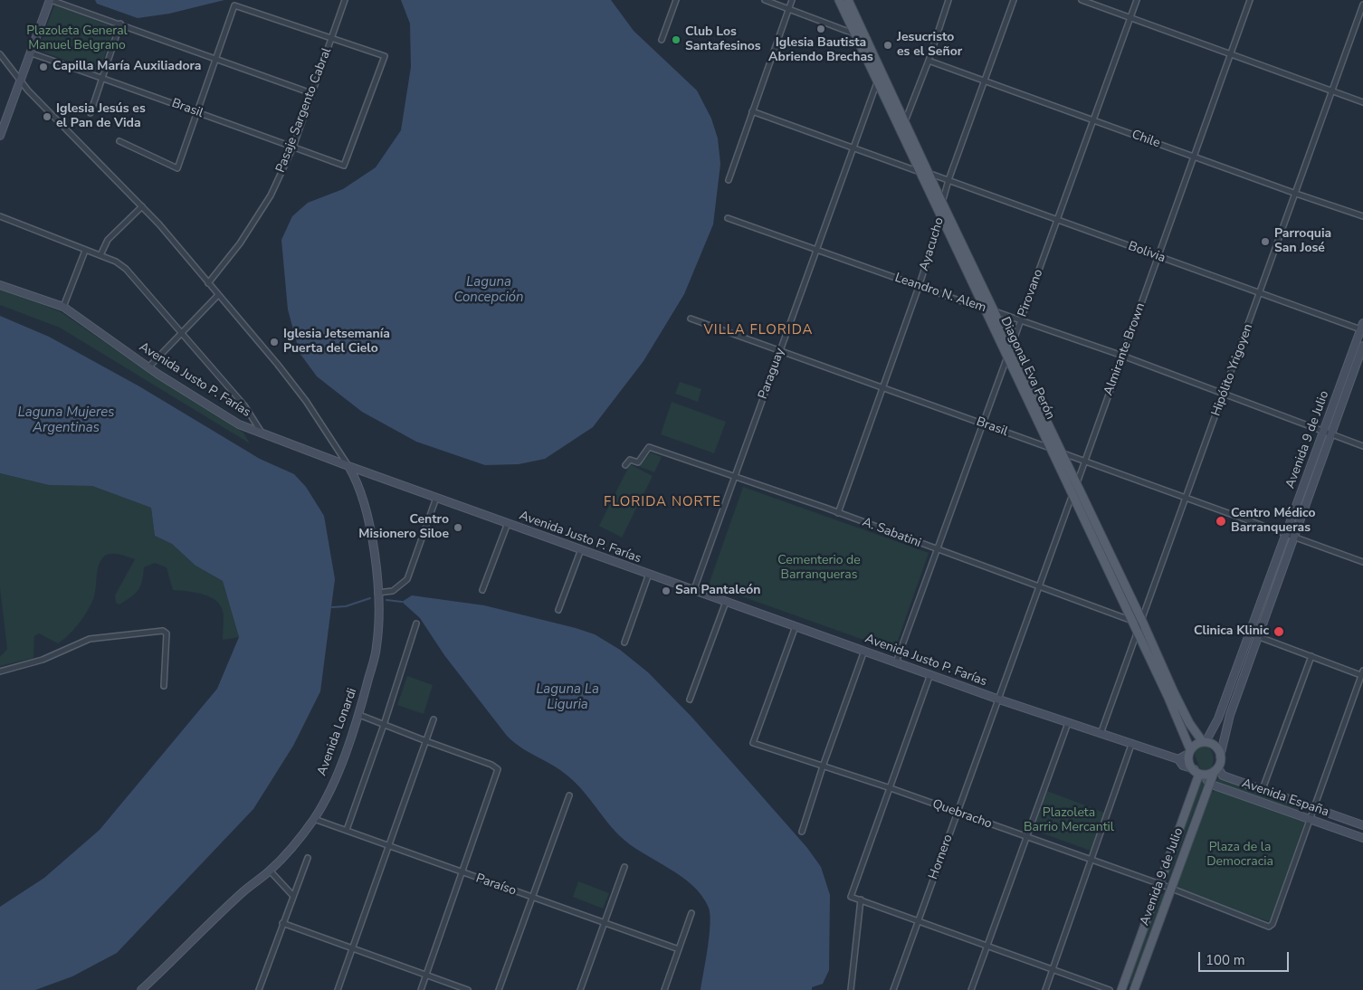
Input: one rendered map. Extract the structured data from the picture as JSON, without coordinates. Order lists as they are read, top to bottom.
{
  "streets": {
    "main road": ["Diagonal Eva Perón", "Avenida 9 de Julio"],
    "street": [
      "Brasil",
      "Pasaje Sargento Cabral",
      "Chile",
      "Ayacucho",
      "Bolivia",
      "Leandro N. Alem",
      "Pirovano",
      "Almirante Brown",
      "Hipólito Yrigoyen",
      "Paraguay",
      "Avenida Justo P. Farías",
      "A. Sabatini",
      "Avenida Lonardi",
      "Avenida España",
      "Quebracho",
      "Hornero",
      "Paraíso"
    ]
  },
  "crossings": [
    ["Brasil", "Pasaje Sargento Cabral"],
    ["Brasil", "Ayacucho"],
    ["Brasil", "Pirovano"],
    ["Brasil", "Almirante Brown"],
    ["Brasil", "Diagonal Eva Perón"],
    ["Brasil", "Hipólito Yrigoyen"],
    ["Brasil", "Paraguay"],
    ["Brasil", "Avenida 9 de Julio"],
    ["Chile", "Ayacucho"],
    ["Chile", "Pirovano"],
    ["Chile", "Almirante Brown"],
    ["Chile", "Hipólito Yrigoyen"],
    ["Ayacucho", "Bolivia"],
    ["Ayacucho", "Leandro N. Alem"],
    ["Ayacucho", "Diagonal Eva Perón"],
    ["Ayacucho", "A. Sabatini"],
    ["Bolivia", "Pirovano"],
    ["Bolivia", "Almirante Brown"],
    ["Bolivia", "Diagonal Eva Perón"],
    ["Bolivia", "Hipólito Yrigoyen"],
    ["Bolivia", "Avenida 9 de Julio"],
    ["Leandro N. Alem", "Pirovano"],
    ["Leandro N. Alem", "Almirante Brown"],
    ["Leandro N. Alem", "Diagonal Eva Perón"],
    ["Leandro N. Alem", "Hipólito Yrigoyen"],
    ["Leandro N. Alem", "Paraguay"],
    ["Leandro N. Alem", "Avenida 9 de Julio"],
    ["Pirovano", "Diagonal Eva Perón"],
    ["Pirovano", "Avenida Justo P. Farías"],
    ["Pirovano", "A. Sabatini"],
    ["Almirante Brown", "Diagonal Eva Perón"],
    ["Almirante Brown", "Avenida Justo P. Farías"],
    ["Almirante Brown", "A. Sabatini"],
    ["Almirante Brown", "Hornero"],
    ["Diagonal Eva Perón", "Hipólito Yrigoyen"],
    ["Diagonal Eva Perón", "Paraguay"],
    ["Diagonal Eva Perón", "Avenida Justo P. Farías"],
    ["Diagonal Eva Perón", "Avenida 9 de Julio"],
    ["Diagonal Eva Perón", "A. Sabatini"],
    ["Diagonal Eva Perón", "Avenida España"],
    ["Hipólito Yrigoyen", "A. Sabatini"],
    ["Paraguay", "Avenida Justo P. Farías"],
    ["Paraguay", "A. Sabatini"],
    ["Avenida Justo P. Farías", "Avenida 9 de Julio"],
    ["Avenida Justo P. Farías", "Avenida Lonardi"],
    ["Avenida Justo P. Farías", "Avenida España"],
    ["Avenida Justo P. Farías", "Quebracho"],
    ["Avenida Justo P. Farías", "Hornero"],
    ["Avenida 9 de Julio", "Avenida España"],
    ["Avenida 9 de Julio", "Quebracho"],
    ["Avenida Lonardi", "Paraíso"],
    ["Avenida España", "Quebracho"],
    ["Quebracho", "Hornero"]
  ],
  "districts": ["VILLA FLORIDA", "FLORIDA NORTE"],
  "water": ["Laguna Concepción", "Laguna Mujeres Argentinas", "Laguna La Liguria"],
  "parks": [
    "Plazoleta General Manuel Belgrano",
    "Cementerio de Barranqueras",
    "Plazoleta Barrio Mercantil",
    "Plaza de la Democracia"
  ],
  "places": [
    "Iglesia Bautista Abriendo Brechas",
    "Club Los Santafesinos",
    "Jesucristo es el Señor",
    "Capilla María Auxiliadora",
    "Iglesia Jesús es el Pan de Vida",
    "Parroquia San José",
    "Iglesia Jetsemanía Puerta del Cielo",
    "Centro Médico Barranqueras",
    "Centro Misionero Siloe",
    "San Pantaleón",
    "Clinica Klinic"
  ],
  "scale_bar": "100 m"
}
